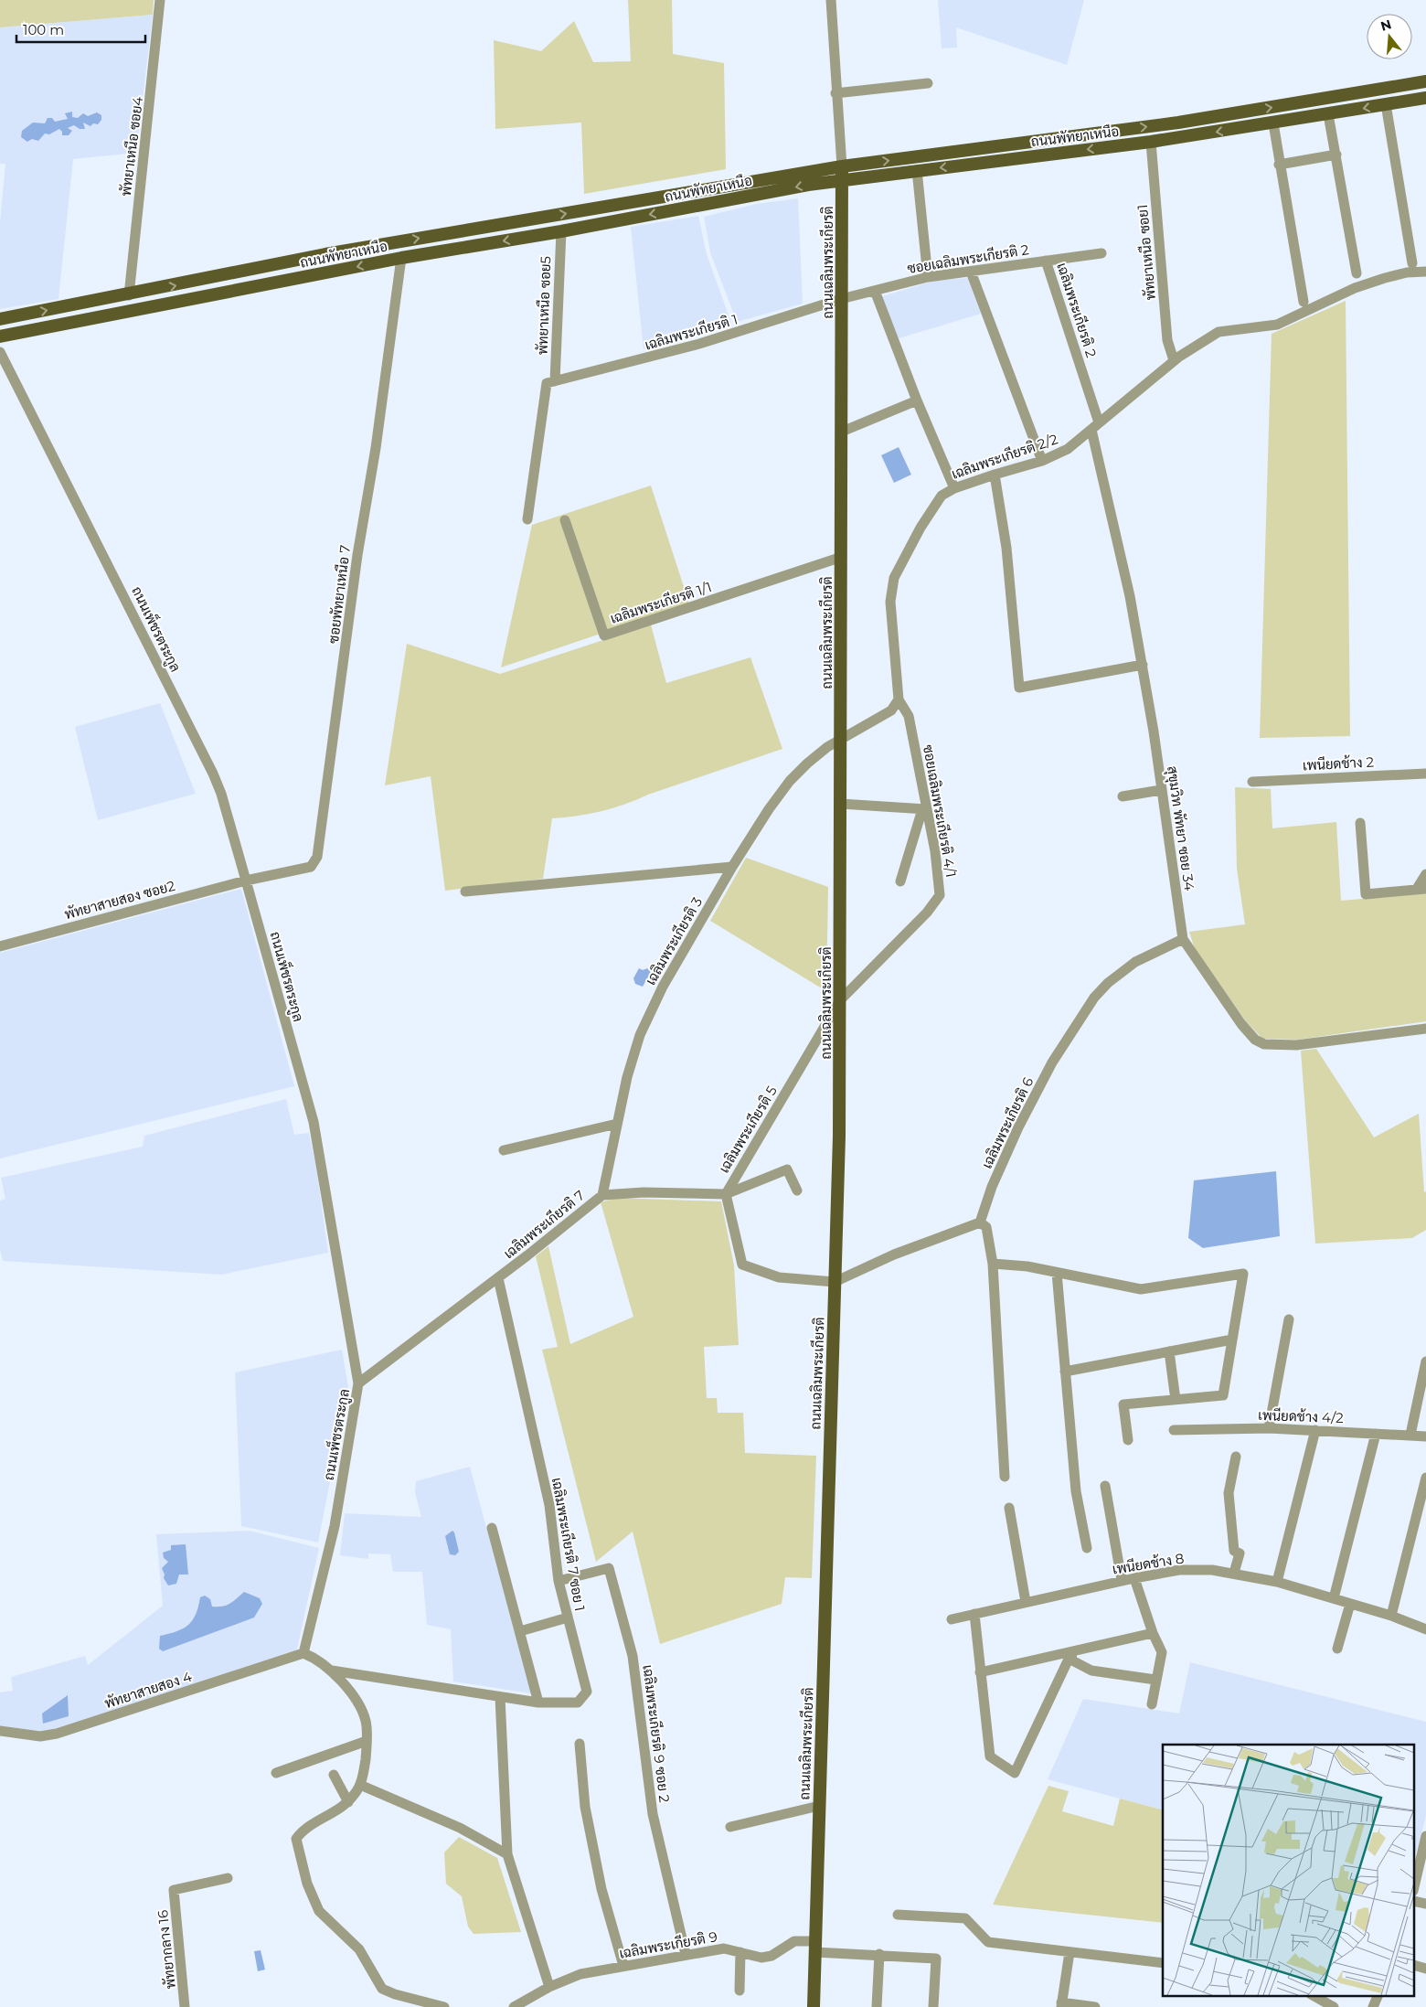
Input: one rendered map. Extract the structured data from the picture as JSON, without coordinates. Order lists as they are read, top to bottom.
{
  "streets": {
    "main road": ["ถนนพัทยาเหนือ", "ถนนเฉลิมพระเกียรติ"],
    "street": [
      "พัทยาเหนือ ซอย4",
      "พัทยาเหนือ ซอย1",
      "ซอยเฉลิมพระเกียรติ 2",
      "พัทยาเหนือ ซอย5",
      "เฉลิมพระเกียรติ 2",
      "เฉลิมพระเกียรติ 1",
      "เฉลิมพระเกียรติ 2/2",
      "ซอยพัทยาเหนือ 7",
      "เฉลิมพระเกียรติ 1/1",
      "ถนนเพ็ชรตระกูล",
      "เพนียดช้าง 2",
      "ซอยเฉลิมพระเกียรติ 4/1",
      "สุขุมวิท พัทยา ซอย 34",
      "พัทยาสายสอง ซอย2",
      "เฉลิมพระเกียรติ 3",
      "เฉลิมพระเกียรติ 6",
      "เฉลิมพระเกียรติ 5",
      "เฉลิมพระเกียรติ 7",
      "เพนียดช้าง 4/2",
      "เฉลิมพระเกียรติ 7 ซอย 1",
      "เพนียดช้าง 8",
      "พัทยาสายสอง 4",
      "เฉลิมพระเกียรติ 9 ซอย 2",
      "เฉลิมพระเกียรติ 9",
      "พัทยากลาง 16"
    ]
  },
  "crossings": [
    ["ถนนพัทยาเหนือ", "พัทยาเหนือ ซอย4"],
    ["ถนนพัทยาเหนือ", "พัทยาเหนือ ซอย1"],
    ["ถนนพัทยาเหนือ", "ถนนเฉลิมพระเกียรติ"],
    ["ถนนพัทยาเหนือ", "พัทยาเหนือ ซอย5"],
    ["ถนนพัทยาเหนือ", "ซอยพัทยาเหนือ 7"],
    ["พัทยาเหนือ ซอย1", "เฉลิมพระเกียรติ 2/2"],
    ["ซอยเฉลิมพระเกียรติ 2", "ถนนเฉลิมพระเกียรติ"],
    ["ซอยเฉลิมพระเกียรติ 2", "เฉลิมพระเกียรติ 2"],
    ["ซอยเฉลิมพระเกียรติ 2", "เฉลิมพระเกียรติ 1"],
    ["ถนนเฉลิมพระเกียรติ", "เฉลิมพระเกียรติ 1"],
    ["ถนนเฉลิมพระเกียรติ", "เฉลิมพระเกียรติ 1/1"],
    ["ถนนเฉลิมพระเกียรติ", "ซอยเฉลิมพระเกียรติ 4/1"],
    ["ถนนเฉลิมพระเกียรติ", "เฉลิมพระเกียรติ 3"],
    ["ถนนเฉลิมพระเกียรติ", "เฉลิมพระเกียรติ 5"],
    ["ถนนเฉลิมพระเกียรติ", "เฉลิมพระเกียรติ 9"],
    ["พัทยาเหนือ ซอย5", "เฉลิมพระเกียรติ 1"],
    ["เฉลิมพระเกียรติ 2", "เฉลิมพระเกียรติ 2/2"],
    ["เฉลิมพระเกียรติ 2", "สุขุมวิท พัทยา ซอย 34"],
    ["เฉลิมพระเกียรติ 2/2", "ซอยเฉลิมพระเกียรติ 4/1"],
    ["เฉลิมพระเกียรติ 2/2", "สุขุมวิท พัทยา ซอย 34"],
    ["ซอยพัทยาเหนือ 7", "ถนนเพ็ชรตระกูล"],
    ["ซอยพัทยาเหนือ 7", "พัทยาสายสอง ซอย2"],
    ["ถนนเพ็ชรตระกูล", "พัทยาสายสอง ซอย2"],
    ["ถนนเพ็ชรตระกูล", "เฉลิมพระเกียรติ 7"],
    ["ถนนเพ็ชรตระกูล", "พัทยาสายสอง 4"],
    ["ซอยเฉลิมพระเกียรติ 4/1", "เฉลิมพระเกียรติ 5"],
    ["สุขุมวิท พัทยา ซอย 34", "เฉลิมพระเกียรติ 6"],
    ["เฉลิมพระเกียรติ 3", "เฉลิมพระเกียรติ 7"],
    ["เฉลิมพระเกียรติ 5", "เฉลิมพระเกียรติ 7"],
    ["เฉลิมพระเกียรติ 7", "เฉลิมพระเกียรติ 7 ซอย 1"],
    ["เฉลิมพระเกียรติ 7 ซอย 1", "เฉลิมพระเกียรติ 9 ซอย 2"],
    ["เฉลิมพระเกียรติ 9 ซอย 2", "เฉลิมพระเกียรติ 9"]
  ],
  "scale_bar": "100 m",
  "north": "top"
}
